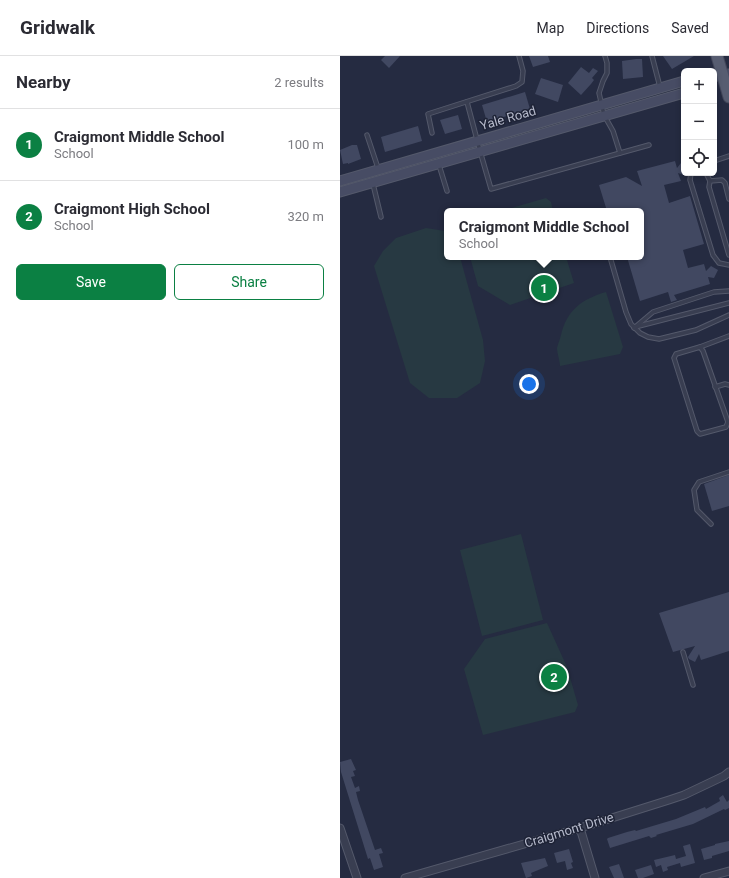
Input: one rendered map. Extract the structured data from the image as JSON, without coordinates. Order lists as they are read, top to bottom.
{
  "streets": {
    "main road": ["Yale Road"],
    "street": ["Craigmont Drive"]
  },
  "page": {
    "header": "Gridwalk",
    "nav": ["Map", "Directions", "Saved"],
    "heading": ["Nearby", "2 results"],
    "map_buttons": ["+", "−"],
    "list": [
      {
        "mark": "1",
        "name": "Craigmont Middle School",
        "note": "School",
        "value": "100 m"
      },
      {
        "mark": "2",
        "name": "Craigmont High School",
        "note": "School",
        "value": "320 m"
      }
    ],
    "popup": ["Craigmont Middle School", "School"],
    "buttons": ["Save", "Share"],
    "pins": ["1", "2"]
  }
}
